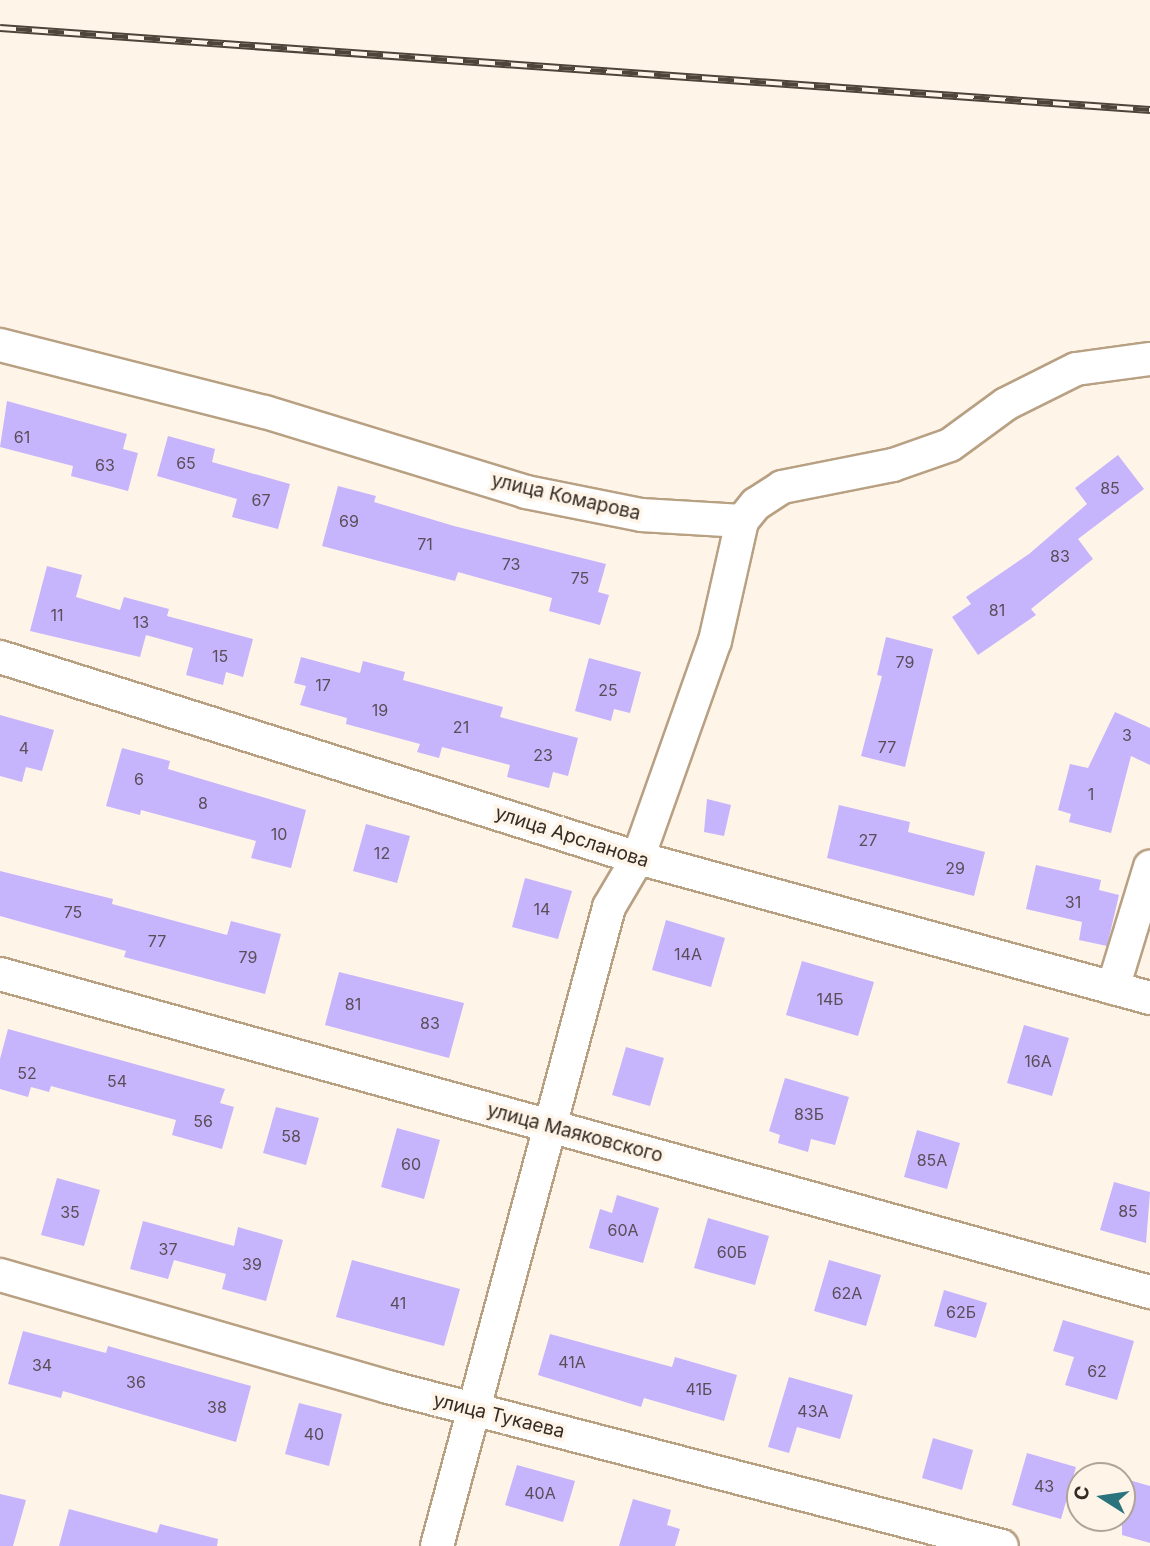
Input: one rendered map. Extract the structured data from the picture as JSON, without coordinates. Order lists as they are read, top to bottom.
{
  "streets": {
    "street": [
      "улица Комарова",
      "улица Арсланова",
      "улица Маяковского",
      "улица Тукаева"
    ]
  },
  "house_numbers": [
    "61",
    "65",
    "63",
    "85",
    "67",
    "69",
    "71",
    "83",
    "73",
    "75",
    "81",
    "11",
    "13",
    "15",
    "79",
    "17",
    "25",
    "19",
    "21",
    "3",
    "77",
    "4",
    "23",
    "6",
    "1",
    "8",
    "10",
    "27",
    "12",
    "29",
    "31",
    "14",
    "75",
    "77",
    "14А",
    "79",
    "14Б",
    "81",
    "83",
    "16А",
    "52",
    "54",
    "83Б",
    "56",
    "58",
    "85А",
    "60",
    "85",
    "35",
    "60А",
    "37",
    "60Б",
    "39",
    "62А",
    "41",
    "62Б",
    "41А",
    "34",
    "62",
    "36",
    "41Б",
    "38",
    "43А",
    "40",
    "43",
    "40А"
  ],
  "north": "left"
}
